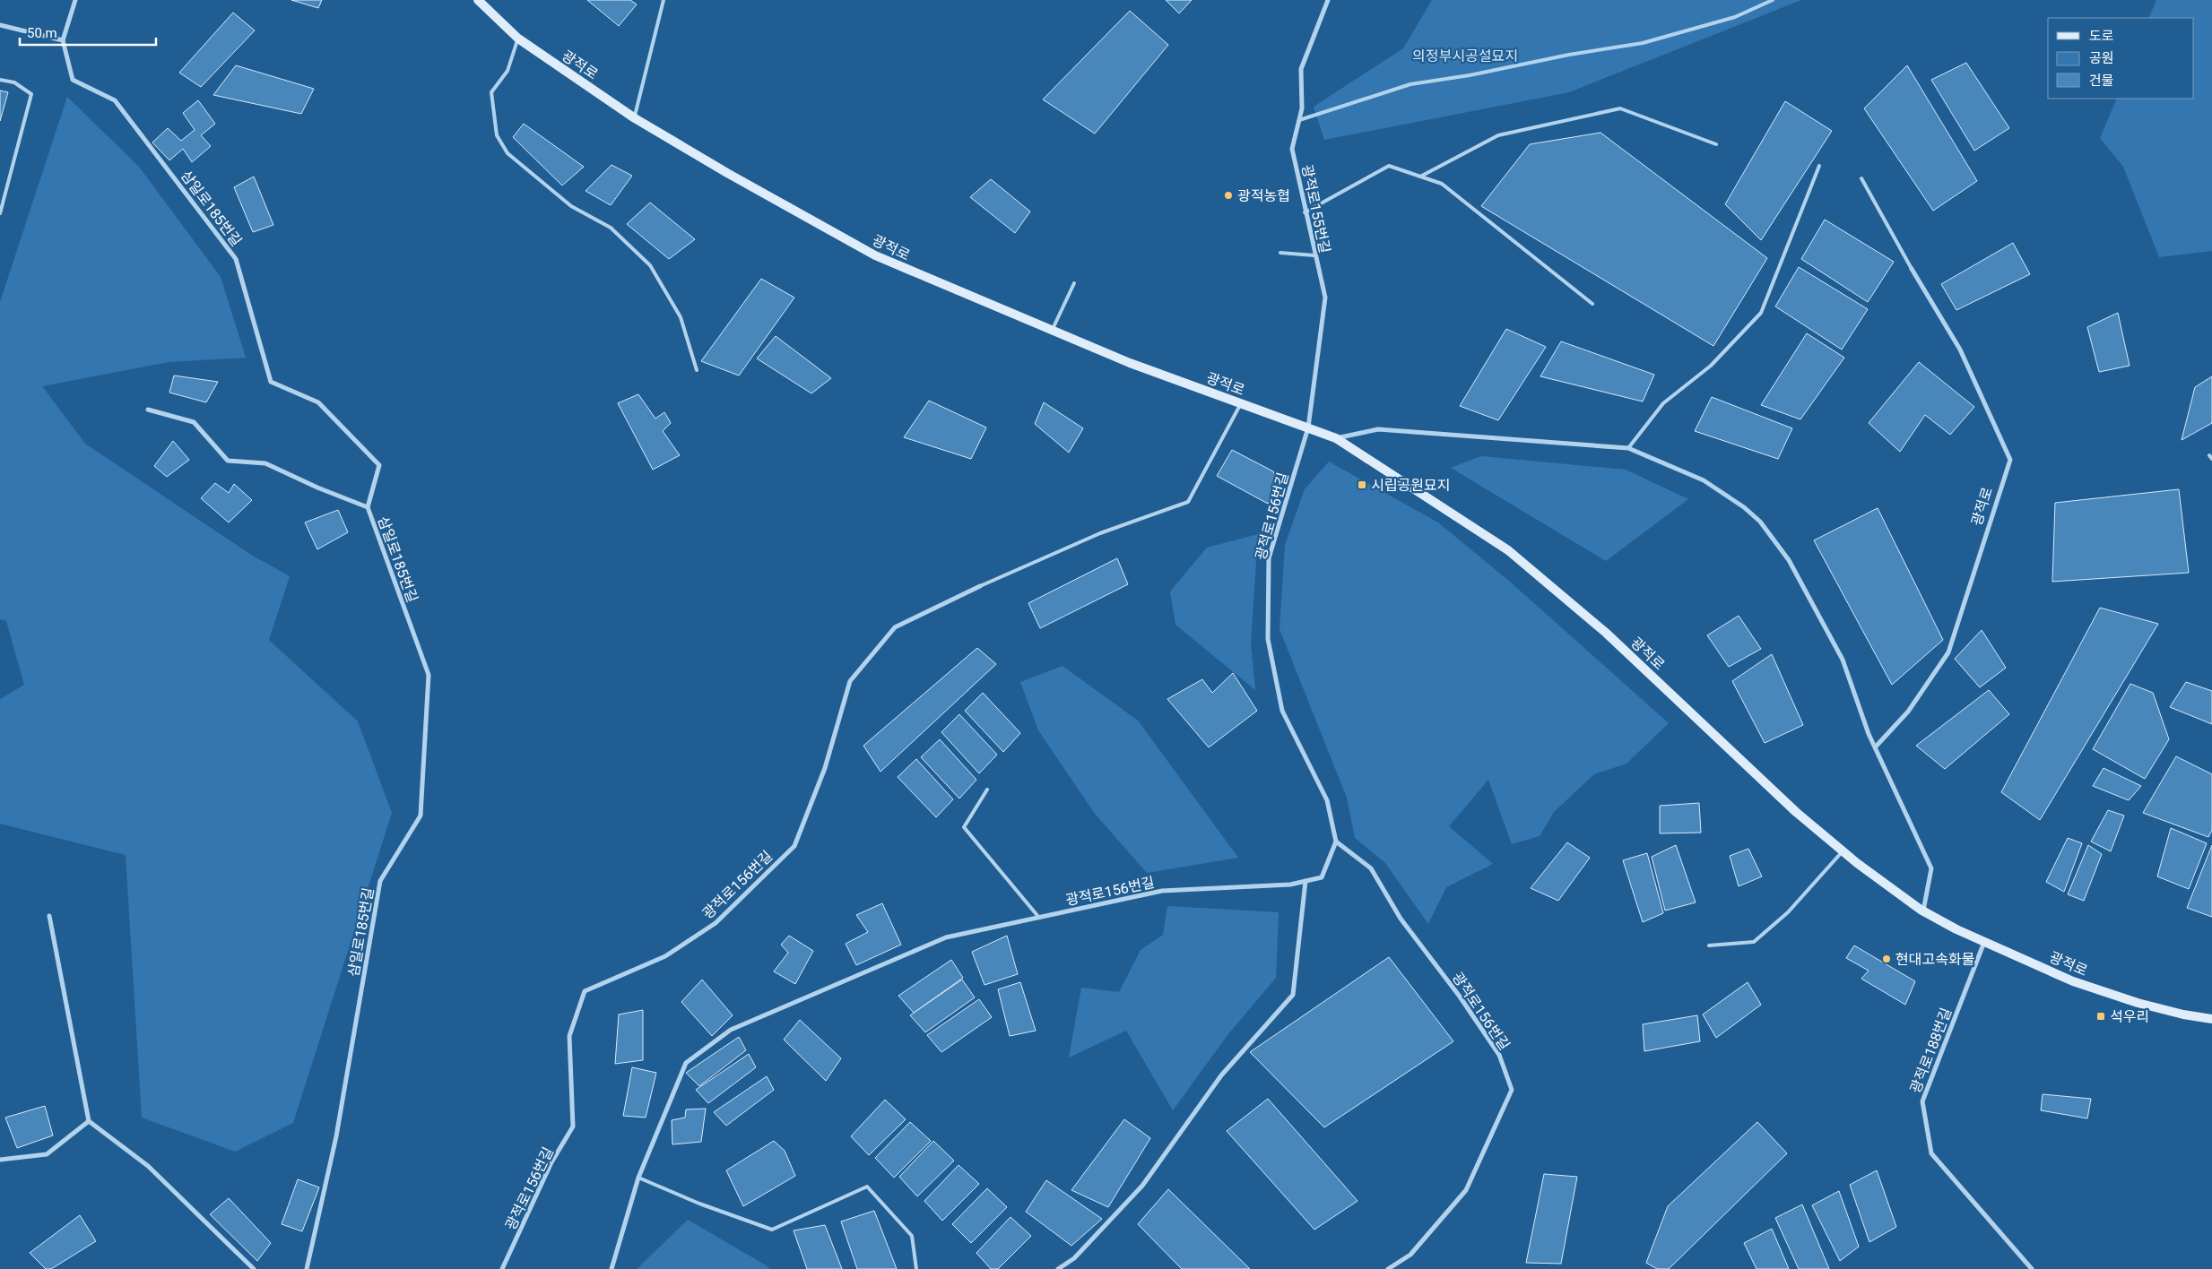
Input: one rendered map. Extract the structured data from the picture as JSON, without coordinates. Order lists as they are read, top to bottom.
{
  "streets": {
    "main road": ["광적로"],
    "street": [
      "삼일로185번길",
      "광적로155번길",
      "광적로156번길",
      "광적로188번길"
    ]
  },
  "crossings": [
    ["광적로", "광적로155번길"],
    ["광적로", "광적로156번길"],
    ["광적로", "광적로188번길"],
    ["광적로155번길", "광적로156번길"]
  ],
  "parks": ["의정부시공설묘지"],
  "places": {
    "other": ["광적농협", "현대고속화물"],
    "transit": ["시립공원묘지", "석우리"]
  },
  "legend": ["도로", "공원", "건물"],
  "scale_bar": "50 m"
}
